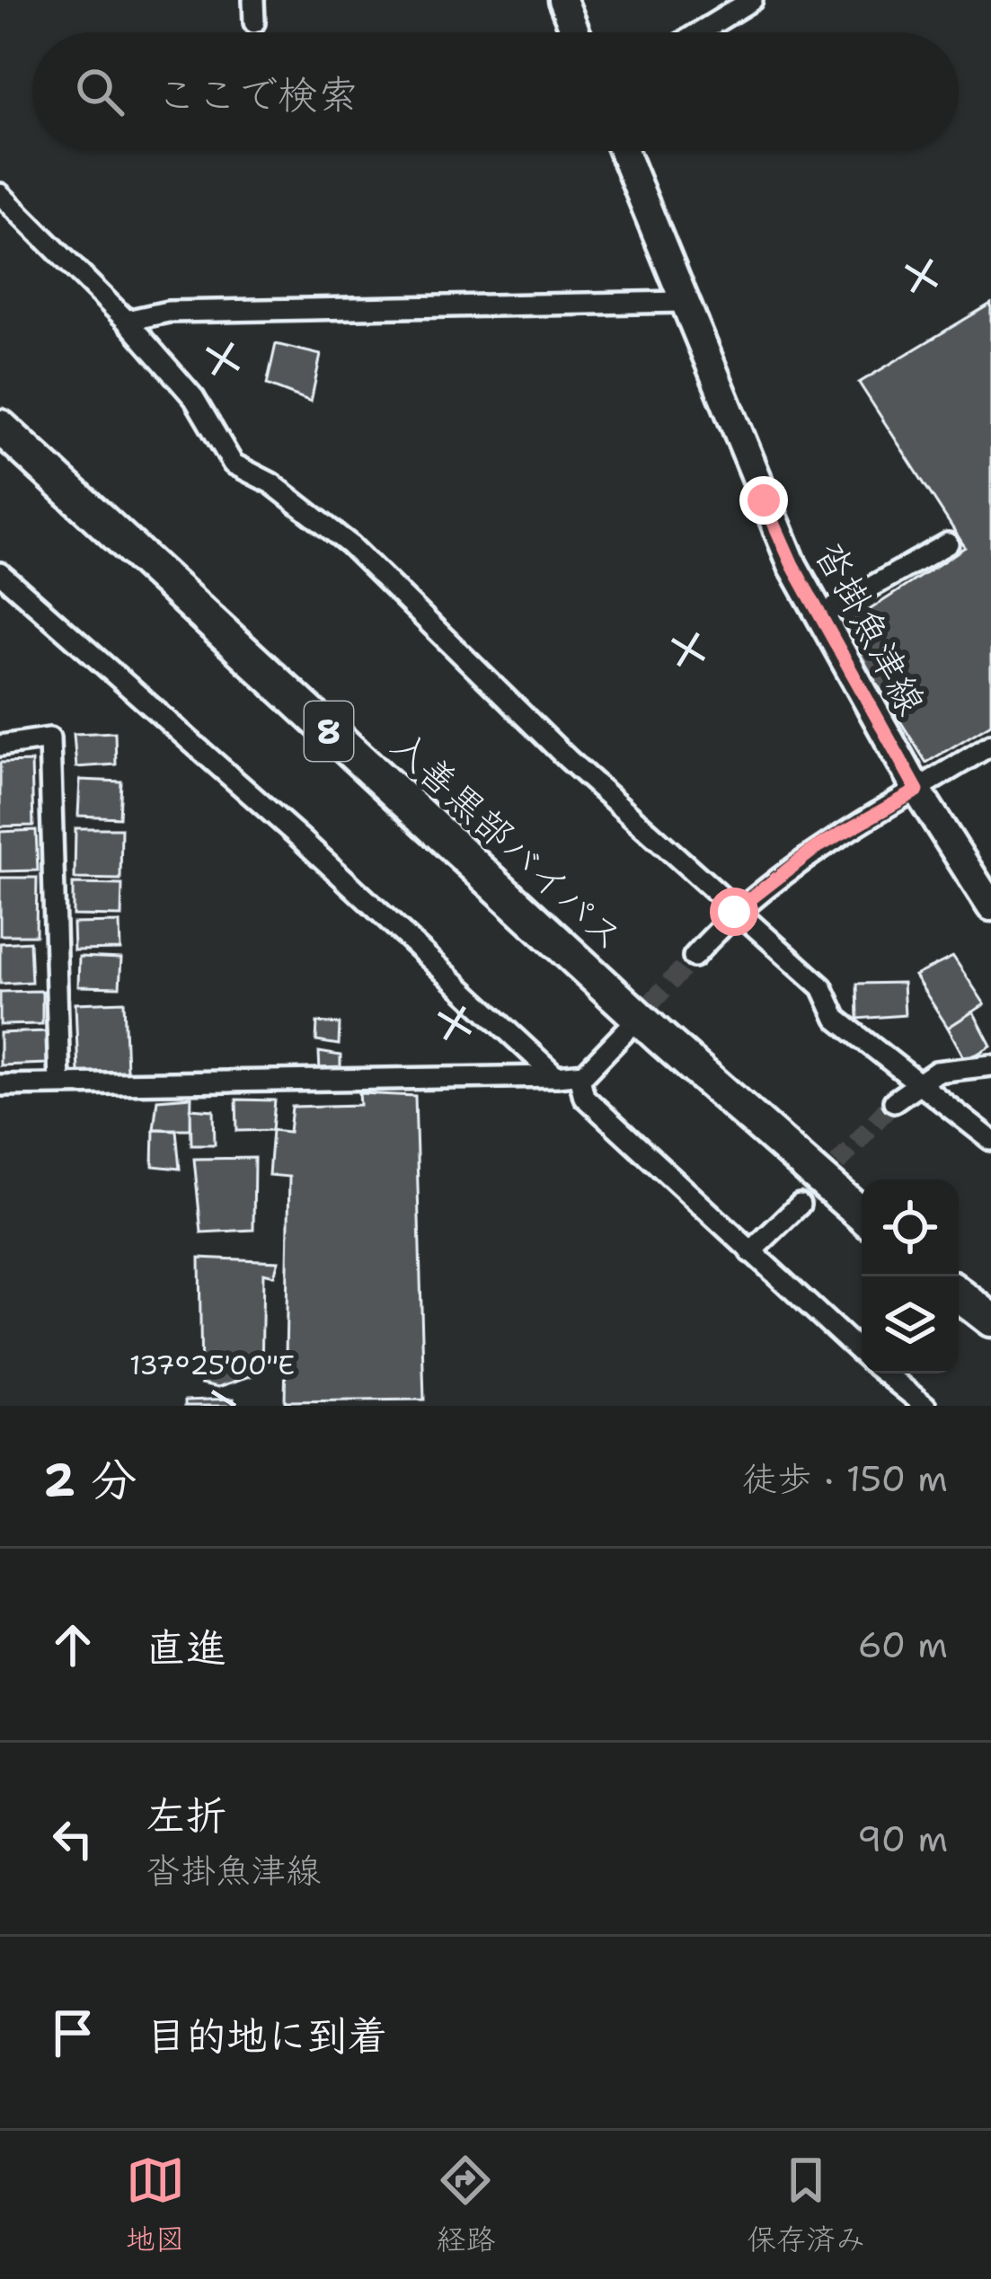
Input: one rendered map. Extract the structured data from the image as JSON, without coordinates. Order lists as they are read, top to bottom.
{
  "streets": {
    "highway": ["8", "入善黒部バイパス"],
    "main road": ["沓掛魚津線"]
  },
  "page": {
    "search": "ここで検索",
    "heading": ["2 分", "徒歩 · 150 m"],
    "list": [
      ["直進", "60 m"],
      ["左折", "沓掛魚津線", "90 m"],
      "目的地に到着"
    ],
    "nav": ["地図", "経路", "保存済み"]
  },
  "coordinates": ["137°25'00\"E"]
}
